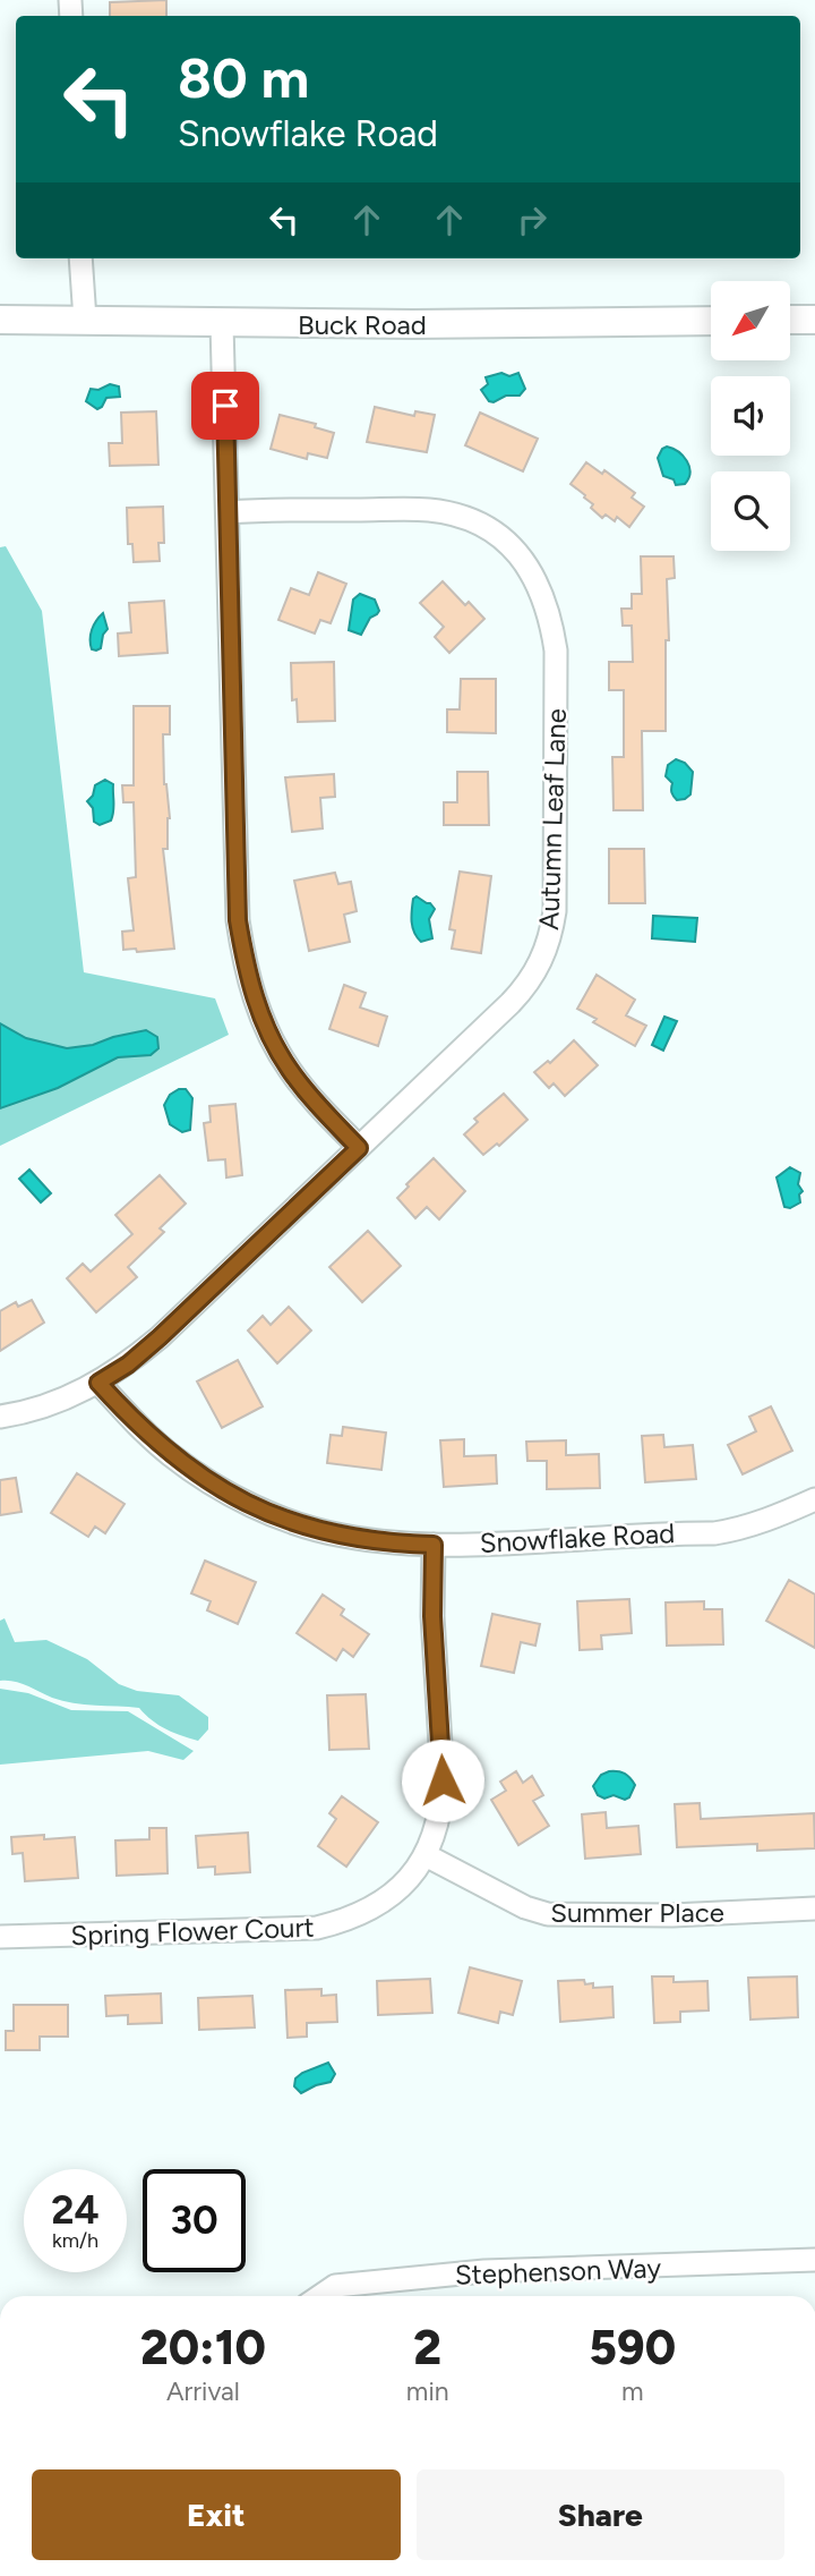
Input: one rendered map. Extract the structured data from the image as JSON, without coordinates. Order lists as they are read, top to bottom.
{
  "streets": {
    "street": [
      "Buck Road",
      "Autumn Leaf Lane",
      "Snowflake Road",
      "Summer Place",
      "Spring Flower Court",
      "Stephenson Way"
    ]
  },
  "crossings": [
    ["Autumn Leaf Lane", "Snowflake Road"],
    ["Snowflake Road", "Spring Flower Court"],
    ["Summer Place", "Spring Flower Court"]
  ],
  "north": "bottom left",
  "page": {
    "turn": ["80 m", "Snowflake Road"],
    "speed": "24 km/h",
    "limit": "30",
    "eta": [
      "20:10",
      "Arrival",
      "2",
      "min",
      "590",
      "m"
    ],
    "buttons": ["Exit", "Share"]
  }
}
